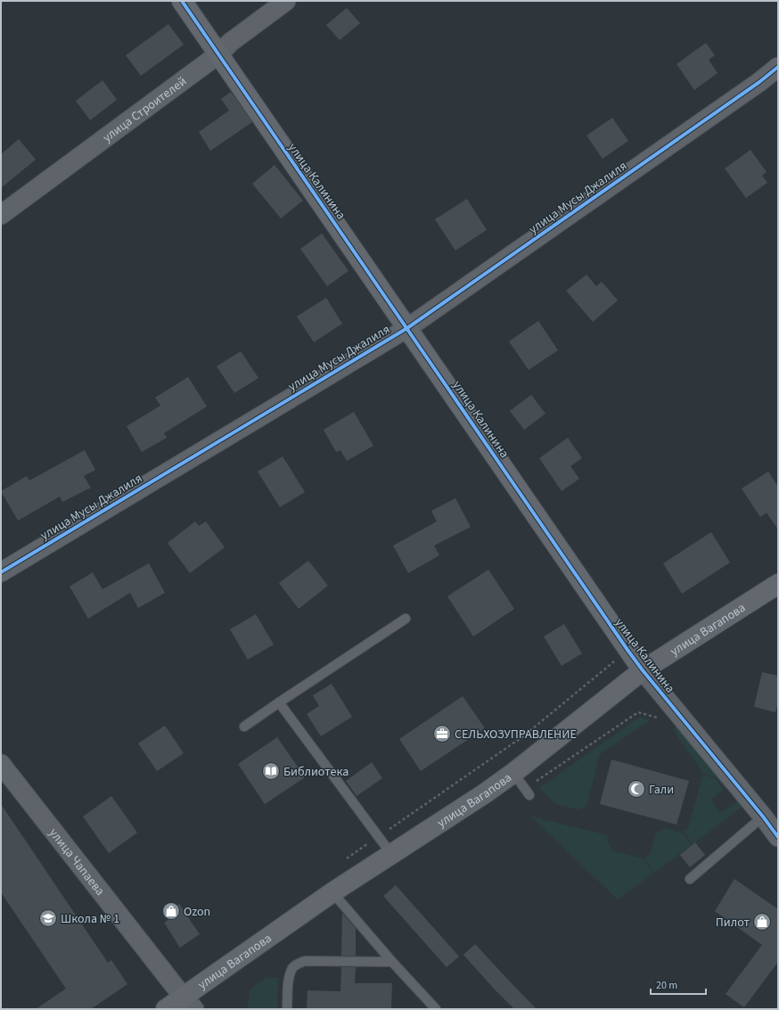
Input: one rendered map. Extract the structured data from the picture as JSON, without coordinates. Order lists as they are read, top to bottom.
{
  "streets": {
    "street": [
      "улица Строителей",
      "улица Калинина",
      "улица Мусы Джалиля",
      "улица Вагапова",
      "улица Чапаева"
    ]
  },
  "crossings": [
    ["улица Строителей", "улица Калинина"],
    ["улица Калинина", "улица Мусы Джалиля"],
    ["улица Калинина", "улица Вагапова"],
    ["улица Вагапова", "улица Чапаева"]
  ],
  "places": {
    "office": ["СЕЛЬХОЗУПРАВЛЕНИЕ"],
    "library": ["Библиотека"],
    "mosque": ["Гали"],
    "shop": ["Ozon", "Пилот"],
    "school or university": ["Школа № 1"]
  },
  "scale_bar": "20 m"
}
